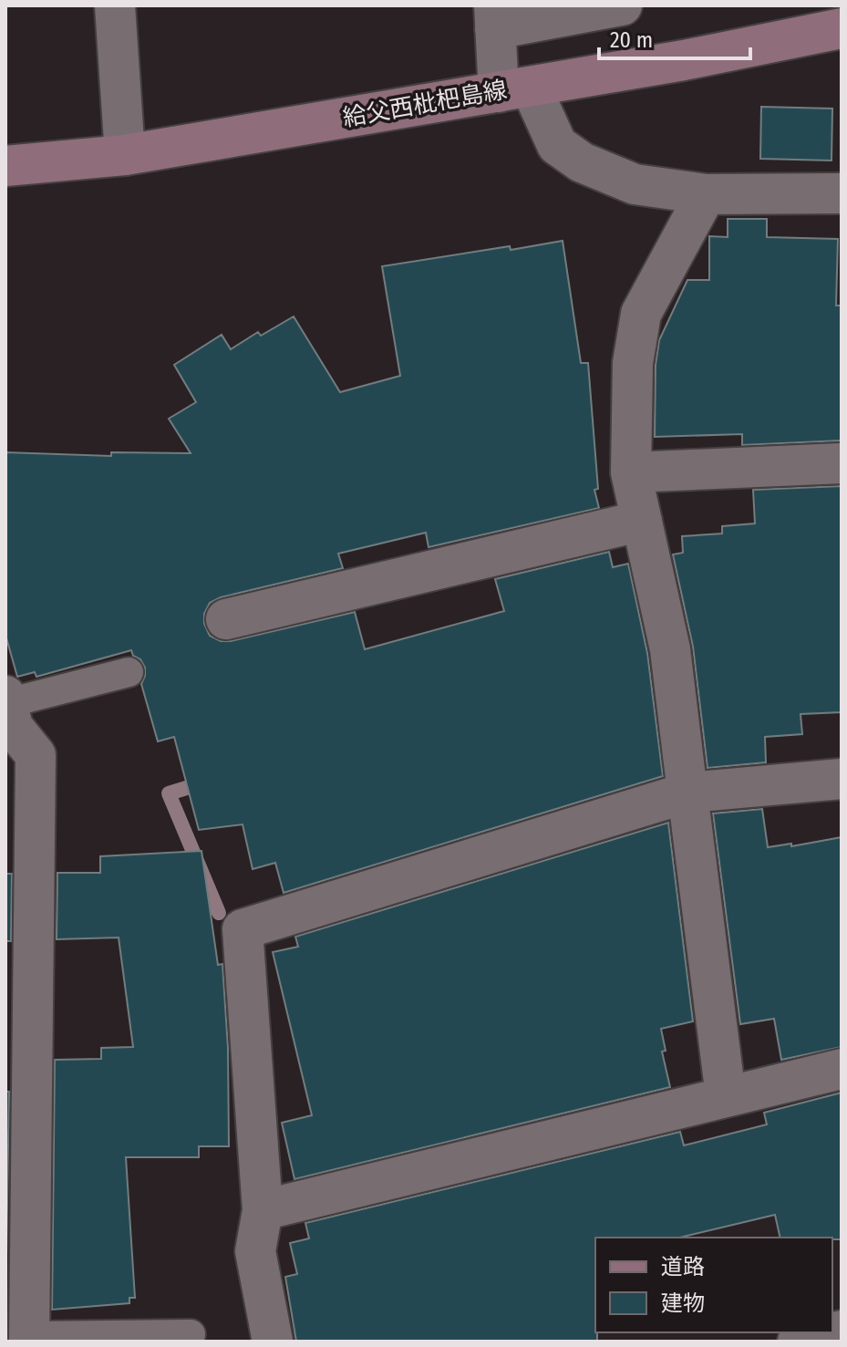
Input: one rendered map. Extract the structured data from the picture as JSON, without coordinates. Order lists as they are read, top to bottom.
{
  "streets": {
    "main road": ["給父西枇杷島線"]
  },
  "legend": ["道路", "建物"],
  "scale_bar": "20 m"
}
